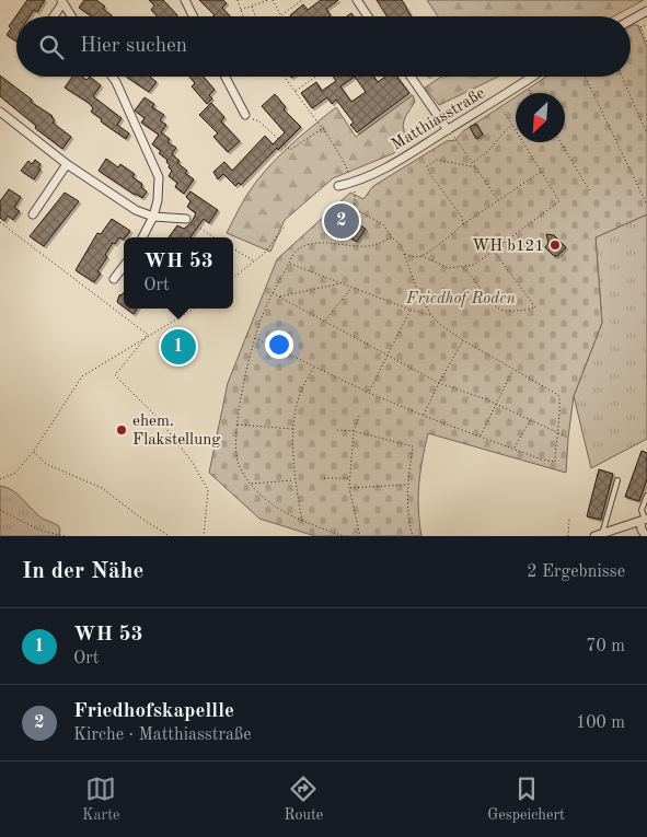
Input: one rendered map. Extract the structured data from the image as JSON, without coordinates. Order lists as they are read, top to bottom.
{
  "streets": {
    "street": ["Matthiasstraße"]
  },
  "parks": ["Friedhof Roden"],
  "places": ["WH b121", "ehem. Flakstellung"],
  "north": "bottom left",
  "page": {
    "search": "Hier suchen",
    "pins": ["2", "1"],
    "popup": ["WH 53", "Ort"],
    "heading": ["In der Nähe", "2 Ergebnisse"],
    "list": [
      {
        "mark": "1",
        "name": "WH 53",
        "note": "Ort",
        "value": "70 m"
      },
      {
        "mark": "2",
        "name": "Friedhofskapellle",
        "note": "Kirche · Matthiasstraße",
        "value": "100 m"
      }
    ],
    "nav": ["Karte", "Route", "Gespeichert"]
  }
}
